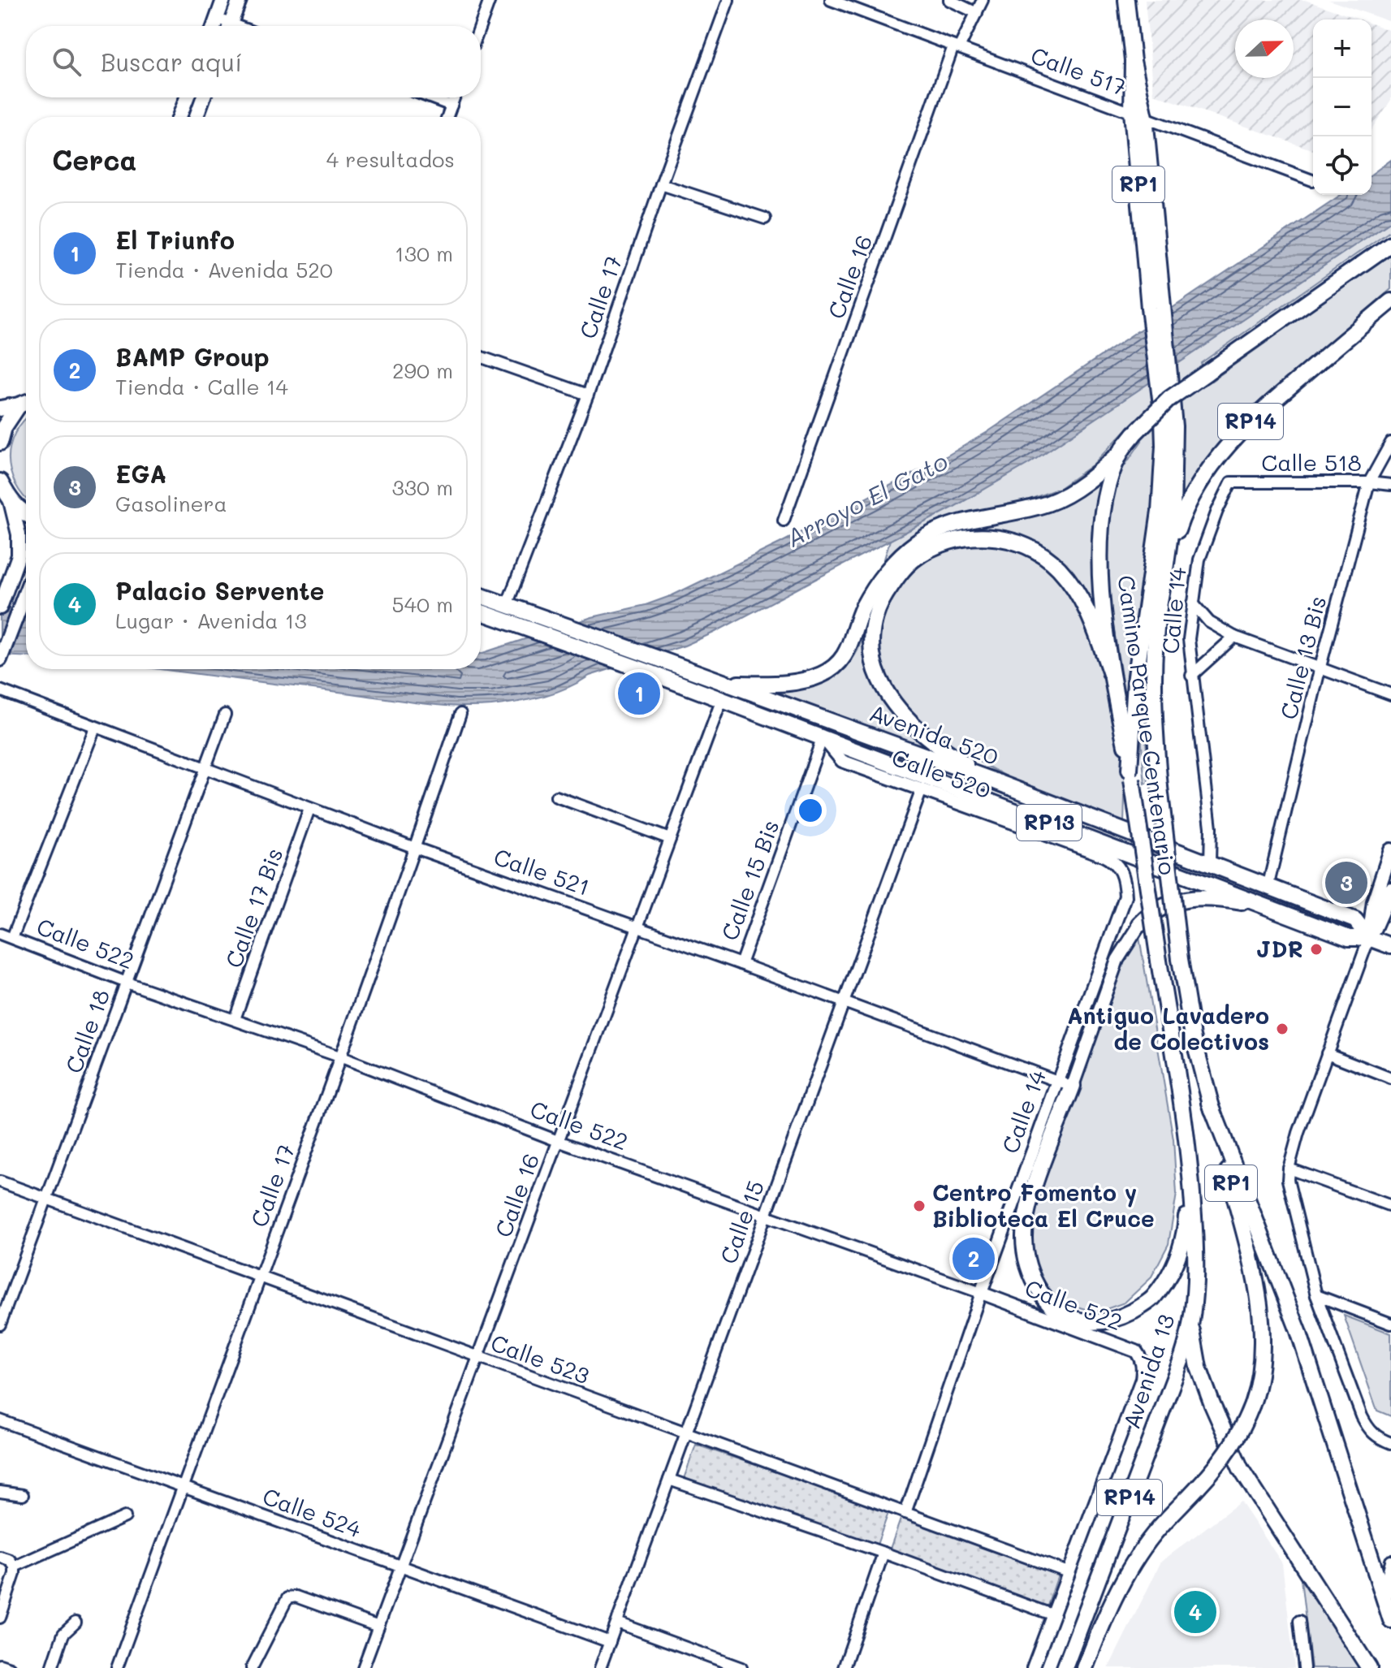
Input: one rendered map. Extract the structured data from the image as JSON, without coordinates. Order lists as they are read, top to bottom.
{
  "streets": {
    "main road": [
      "RP1",
      "RP14",
      "Camino Parque Centenario",
      "Avenida 520",
      "RP13",
      "Avenida 13"
    ],
    "street": [
      "Calle 517",
      "Calle 16",
      "Calle 17",
      "Calle 518",
      "Calle 14",
      "Calle 13 Bis",
      "Calle 520",
      "Calle 521",
      "Calle 15 Bis",
      "Calle 17 Bis",
      "Calle 522",
      "Calle 18",
      "Calle 15",
      "Calle 523",
      "Calle 524"
    ]
  },
  "crossings": [
    ["Calle 517", "RP1"],
    ["Calle 517", "Calle 16"],
    ["RP1", "Camino Parque Centenario"],
    ["RP1", "Avenida 13"],
    ["Calle 16", "Avenida 520"],
    ["Calle 16", "Calle 521"],
    ["Calle 16", "Calle 522"],
    ["Calle 16", "Calle 523"],
    ["Calle 16", "Calle 524"],
    ["Calle 17", "Avenida 520"],
    ["Calle 17", "Calle 521"],
    ["Calle 17", "Calle 522"],
    ["Calle 17", "Calle 523"],
    ["Calle 17", "Calle 524"],
    ["Calle 518", "Calle 14"],
    ["Calle 518", "Calle 13 Bis"],
    ["Calle 14", "Avenida 520"],
    ["Calle 14", "Calle 520"],
    ["Calle 14", "Calle 521"],
    ["Calle 14", "Calle 522"],
    ["Calle 14", "Calle 523"],
    ["Calle 13 Bis", "Avenida 520"],
    ["Camino Parque Centenario", "Avenida 13"],
    ["Avenida 520", "Calle 520"],
    ["Avenida 520", "Calle 15 Bis"],
    ["Calle 520", "Calle 15 Bis"],
    ["Calle 520", "Calle 15"],
    ["Calle 521", "Calle 15 Bis"],
    ["Calle 521", "Calle 17 Bis"],
    ["Calle 521", "Calle 18"],
    ["Calle 521", "Calle 15"],
    ["Calle 17 Bis", "Calle 522"],
    ["Calle 522", "Calle 18"],
    ["Calle 522", "Calle 15"],
    ["Calle 522", "Calle 523"],
    ["Calle 18", "Calle 523"],
    ["Calle 15", "Calle 523"],
    ["Calle 15", "Calle 524"]
  ],
  "water": ["Arroyo El Gato"],
  "places": ["JDR", "Antiguo Lavadero de Colectivos", "Centro Fomento y Biblioteca El Cruce"],
  "north": "right",
  "page": {
    "map_buttons": ["+", "−"],
    "search": "Buscar aquí",
    "heading": ["Cerca", "4 resultados"],
    "list": [
      {
        "mark": "1",
        "name": "El Triunfo",
        "note": "Tienda · Avenida 520",
        "value": "130 m"
      },
      {
        "mark": "2",
        "name": "BAMP Group",
        "note": "Tienda · Calle 14",
        "value": "290 m"
      },
      {
        "mark": "3",
        "name": "EGA",
        "note": "Gasolinera",
        "value": "330 m"
      },
      {
        "mark": "4",
        "name": "Palacio Servente",
        "note": "Lugar · Avenida 13",
        "value": "540 m"
      }
    ],
    "pins": [
      "1",
      "3",
      "2",
      "4"
    ]
  }
}
